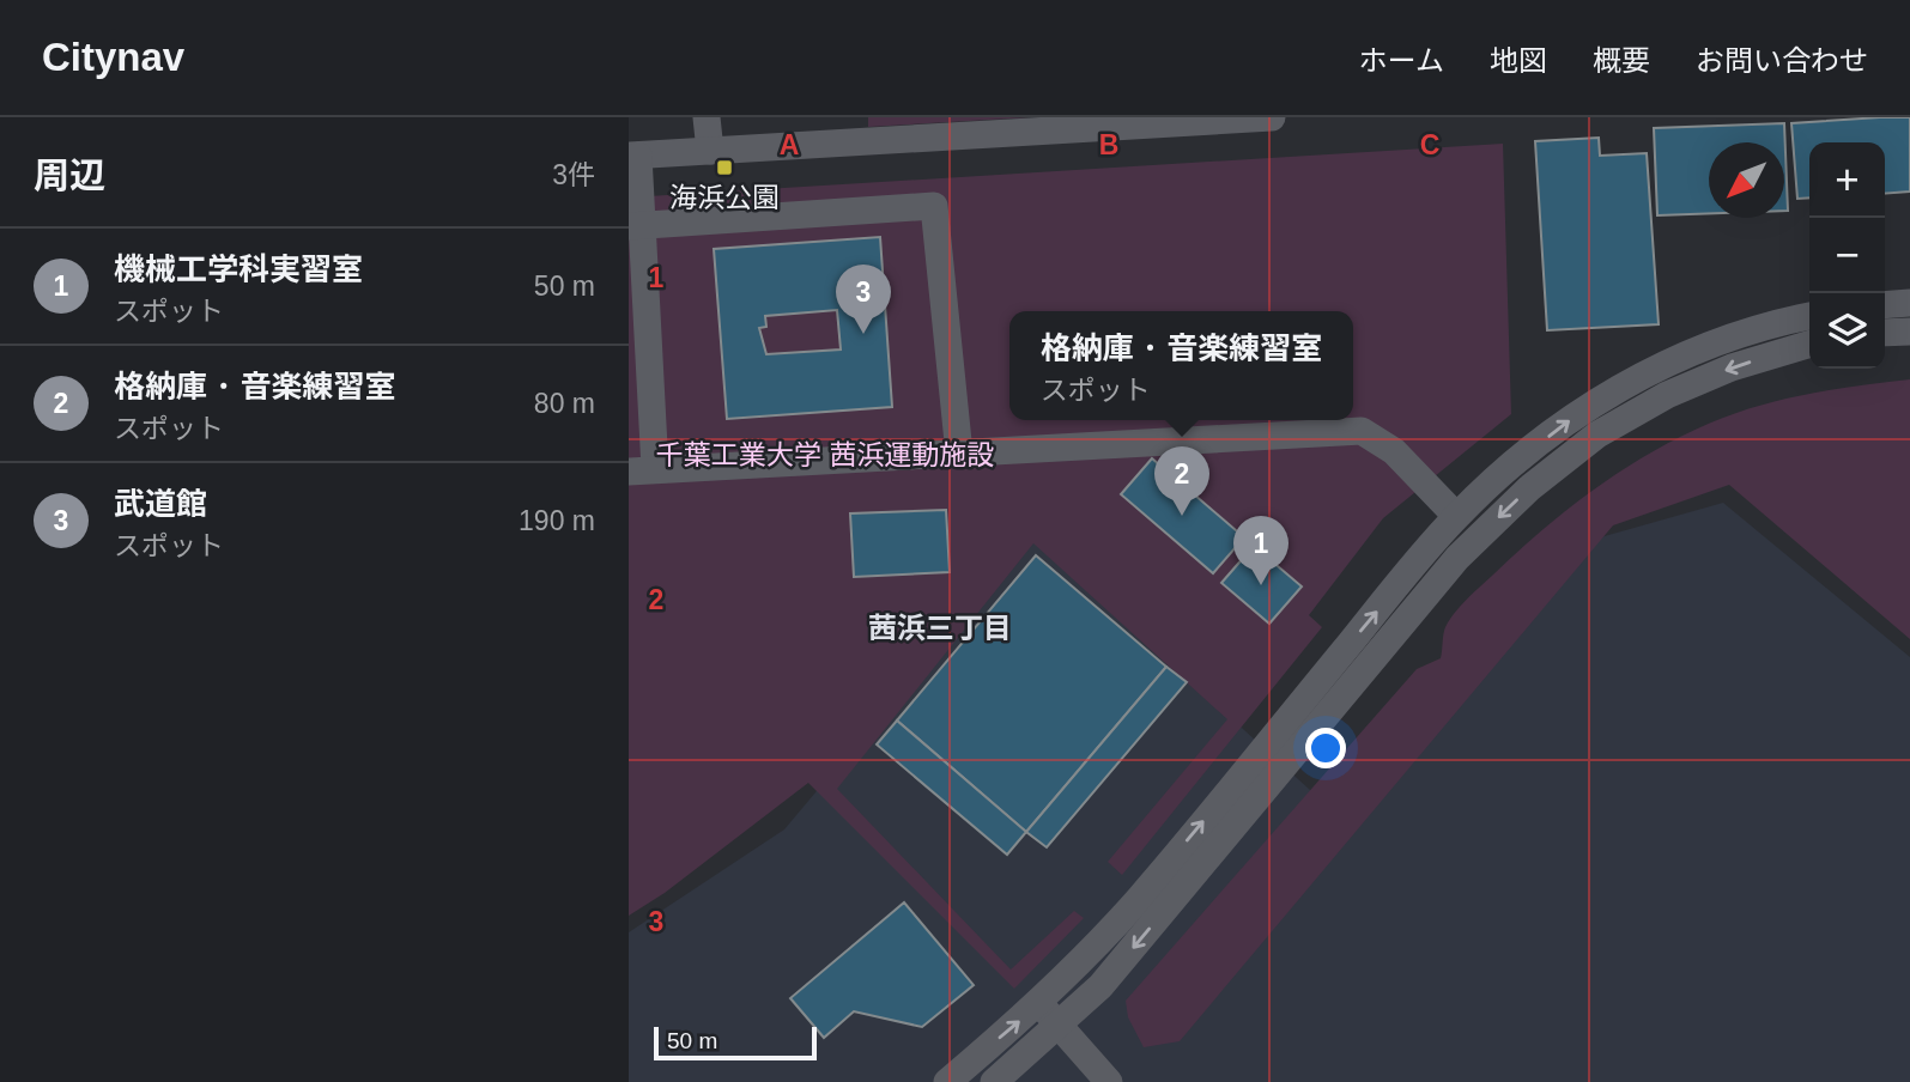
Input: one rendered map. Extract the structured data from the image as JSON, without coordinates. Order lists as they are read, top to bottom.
{
  "districts": ["茜浜三丁目"],
  "parks": ["千葉工業大学 茜浜運動施設"],
  "places": {
    "transit": ["海浜公園"]
  },
  "scale_bar": "50 m",
  "north": "bottom left",
  "page": {
    "header": "Citynav",
    "nav": [
      "ホーム",
      "地図",
      "概要",
      "お問い合わせ"
    ],
    "heading": ["周辺", "3件"],
    "map_buttons": ["+", "−"],
    "list": [
      {
        "mark": "1",
        "name": "機械工学科実習室",
        "note": "スポット",
        "value": "50 m"
      },
      {
        "mark": "2",
        "name": "格納庫 ･ 音楽練習室",
        "note": "スポット",
        "value": "80 m"
      },
      {
        "mark": "3",
        "name": "武道館",
        "note": "スポット",
        "value": "190 m"
      }
    ],
    "pins": ["3", "2", "1"],
    "popup": ["格納庫 ･ 音楽練習室", "スポット"],
    "scale": "50 m"
  },
  "grid": {
    "columns": ["A", "B", "C"],
    "rows": ["1", "2", "3"]
  }
}
